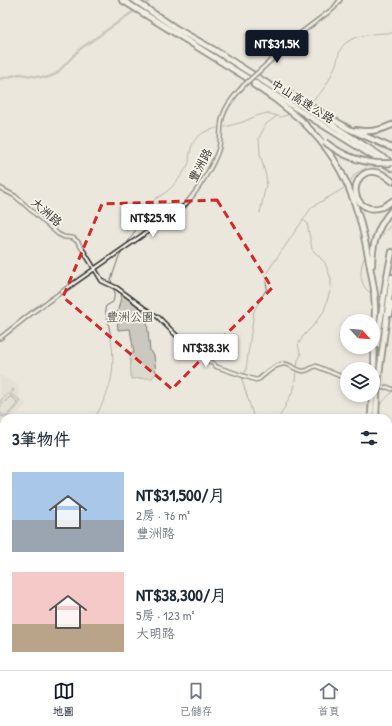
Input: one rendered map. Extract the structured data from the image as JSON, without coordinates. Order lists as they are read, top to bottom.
{
  "streets": {
    "highway": ["中山高速公路"],
    "street": ["豐洲路", "大洲路"]
  },
  "crossings": [
    ["豐洲路", "大洲路"]
  ],
  "parks": ["豐洲公園"],
  "north": "bottom right",
  "page": {
    "price": ["NT$31.5K", "NT$25.9K", "NT$38.3K"],
    "heading": "3筆物件",
    "list": [
      {
        "name": "NT$31,500/月",
        "note": "2房 · 76 m² · 豐洲路"
      },
      {
        "name": "NT$38,300/月",
        "note": "5房 · 123 m² · 大明路"
      }
    ],
    "tabs": ["地圖", "已儲存", "首頁"]
  }
}
